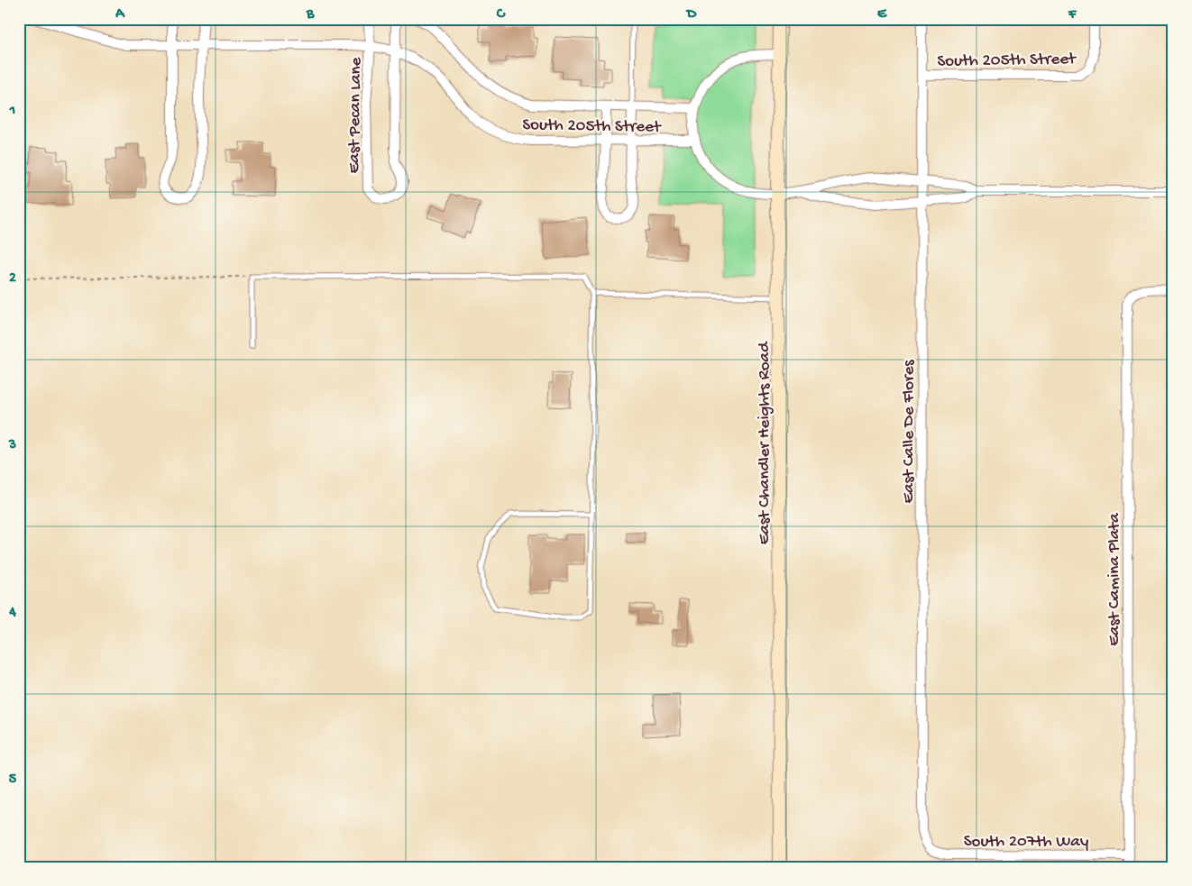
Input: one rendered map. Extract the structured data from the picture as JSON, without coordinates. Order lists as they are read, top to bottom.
{
  "streets": {
    "main road": ["East Chandler Heights Road"],
    "street": [
      "South 205th Street",
      "East Pecan Lane",
      "East Calle De Flores",
      "East Camina Plata",
      "South 207th Way"
    ]
  },
  "crossings": [
    ["South 205th Street", "East Pecan Lane"],
    ["South 205th Street", "East Calle De Flores"],
    ["East Calle De Flores", "South 207th Way"],
    ["East Camina Plata", "South 207th Way"]
  ],
  "grid": {
    "columns": [
      "A",
      "B",
      "C",
      "D",
      "E",
      "F"
    ],
    "rows": [
      "1",
      "2",
      "3",
      "4",
      "5"
    ]
  }
}
